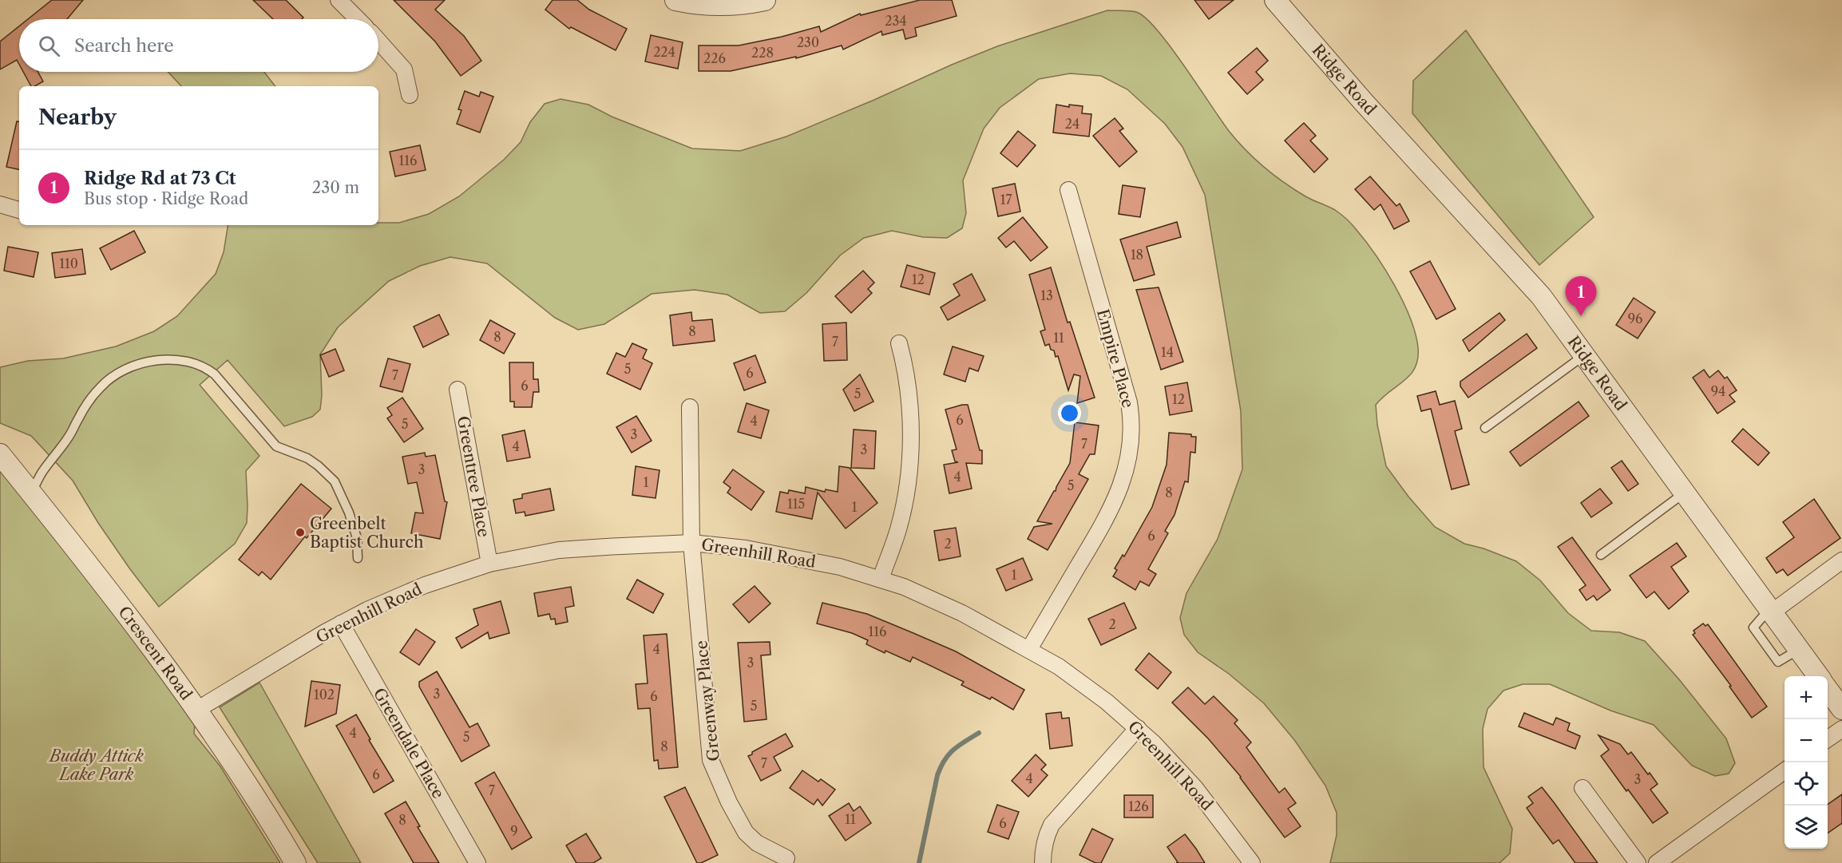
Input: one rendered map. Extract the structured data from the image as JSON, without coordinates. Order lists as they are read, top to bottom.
{
  "streets": {
    "street": [
      "Ridge Road",
      "Empire Place",
      "Greentree Place",
      "Greenhill Road",
      "Crescent Road",
      "Greenway Place",
      "Greendale Place"
    ]
  },
  "crossings": [
    ["Empire Place", "Greenhill Road"],
    ["Greentree Place", "Greenhill Road"],
    ["Greenhill Road", "Crescent Road"],
    ["Greenhill Road", "Greenway Place"],
    ["Greenhill Road", "Greendale Place"]
  ],
  "parks": ["Buddy Attick Lake Park"],
  "places": ["Greenbelt Baptist Church"],
  "house_numbers": [
    "234",
    "230",
    "224",
    "228",
    "226",
    "24",
    "116",
    "17",
    "18",
    "110",
    "12",
    "13",
    "96",
    "8",
    "8",
    "11",
    "7",
    "14",
    "5",
    "6",
    "7",
    "6",
    "94",
    "5",
    "12",
    "6",
    "4",
    "5",
    "3",
    "7",
    "4",
    "3",
    "3",
    "4",
    "1",
    "5",
    "8",
    "115",
    "1",
    "6",
    "2",
    "1",
    "2",
    "116",
    "4",
    "3",
    "3",
    "102",
    "6",
    "5",
    "4",
    "5",
    "8",
    "7",
    "6",
    "4",
    "3",
    "7",
    "126",
    "11",
    "8",
    "6",
    "9"
  ],
  "page": {
    "search": "Search here",
    "heading": "Nearby",
    "list": [
      {
        "mark": "1",
        "name": "Ridge Rd at 73 Ct",
        "note": "Bus stop · Ridge Road",
        "value": "230 m"
      }
    ],
    "pins": "1",
    "map_buttons": ["+", "−"]
  }
}
